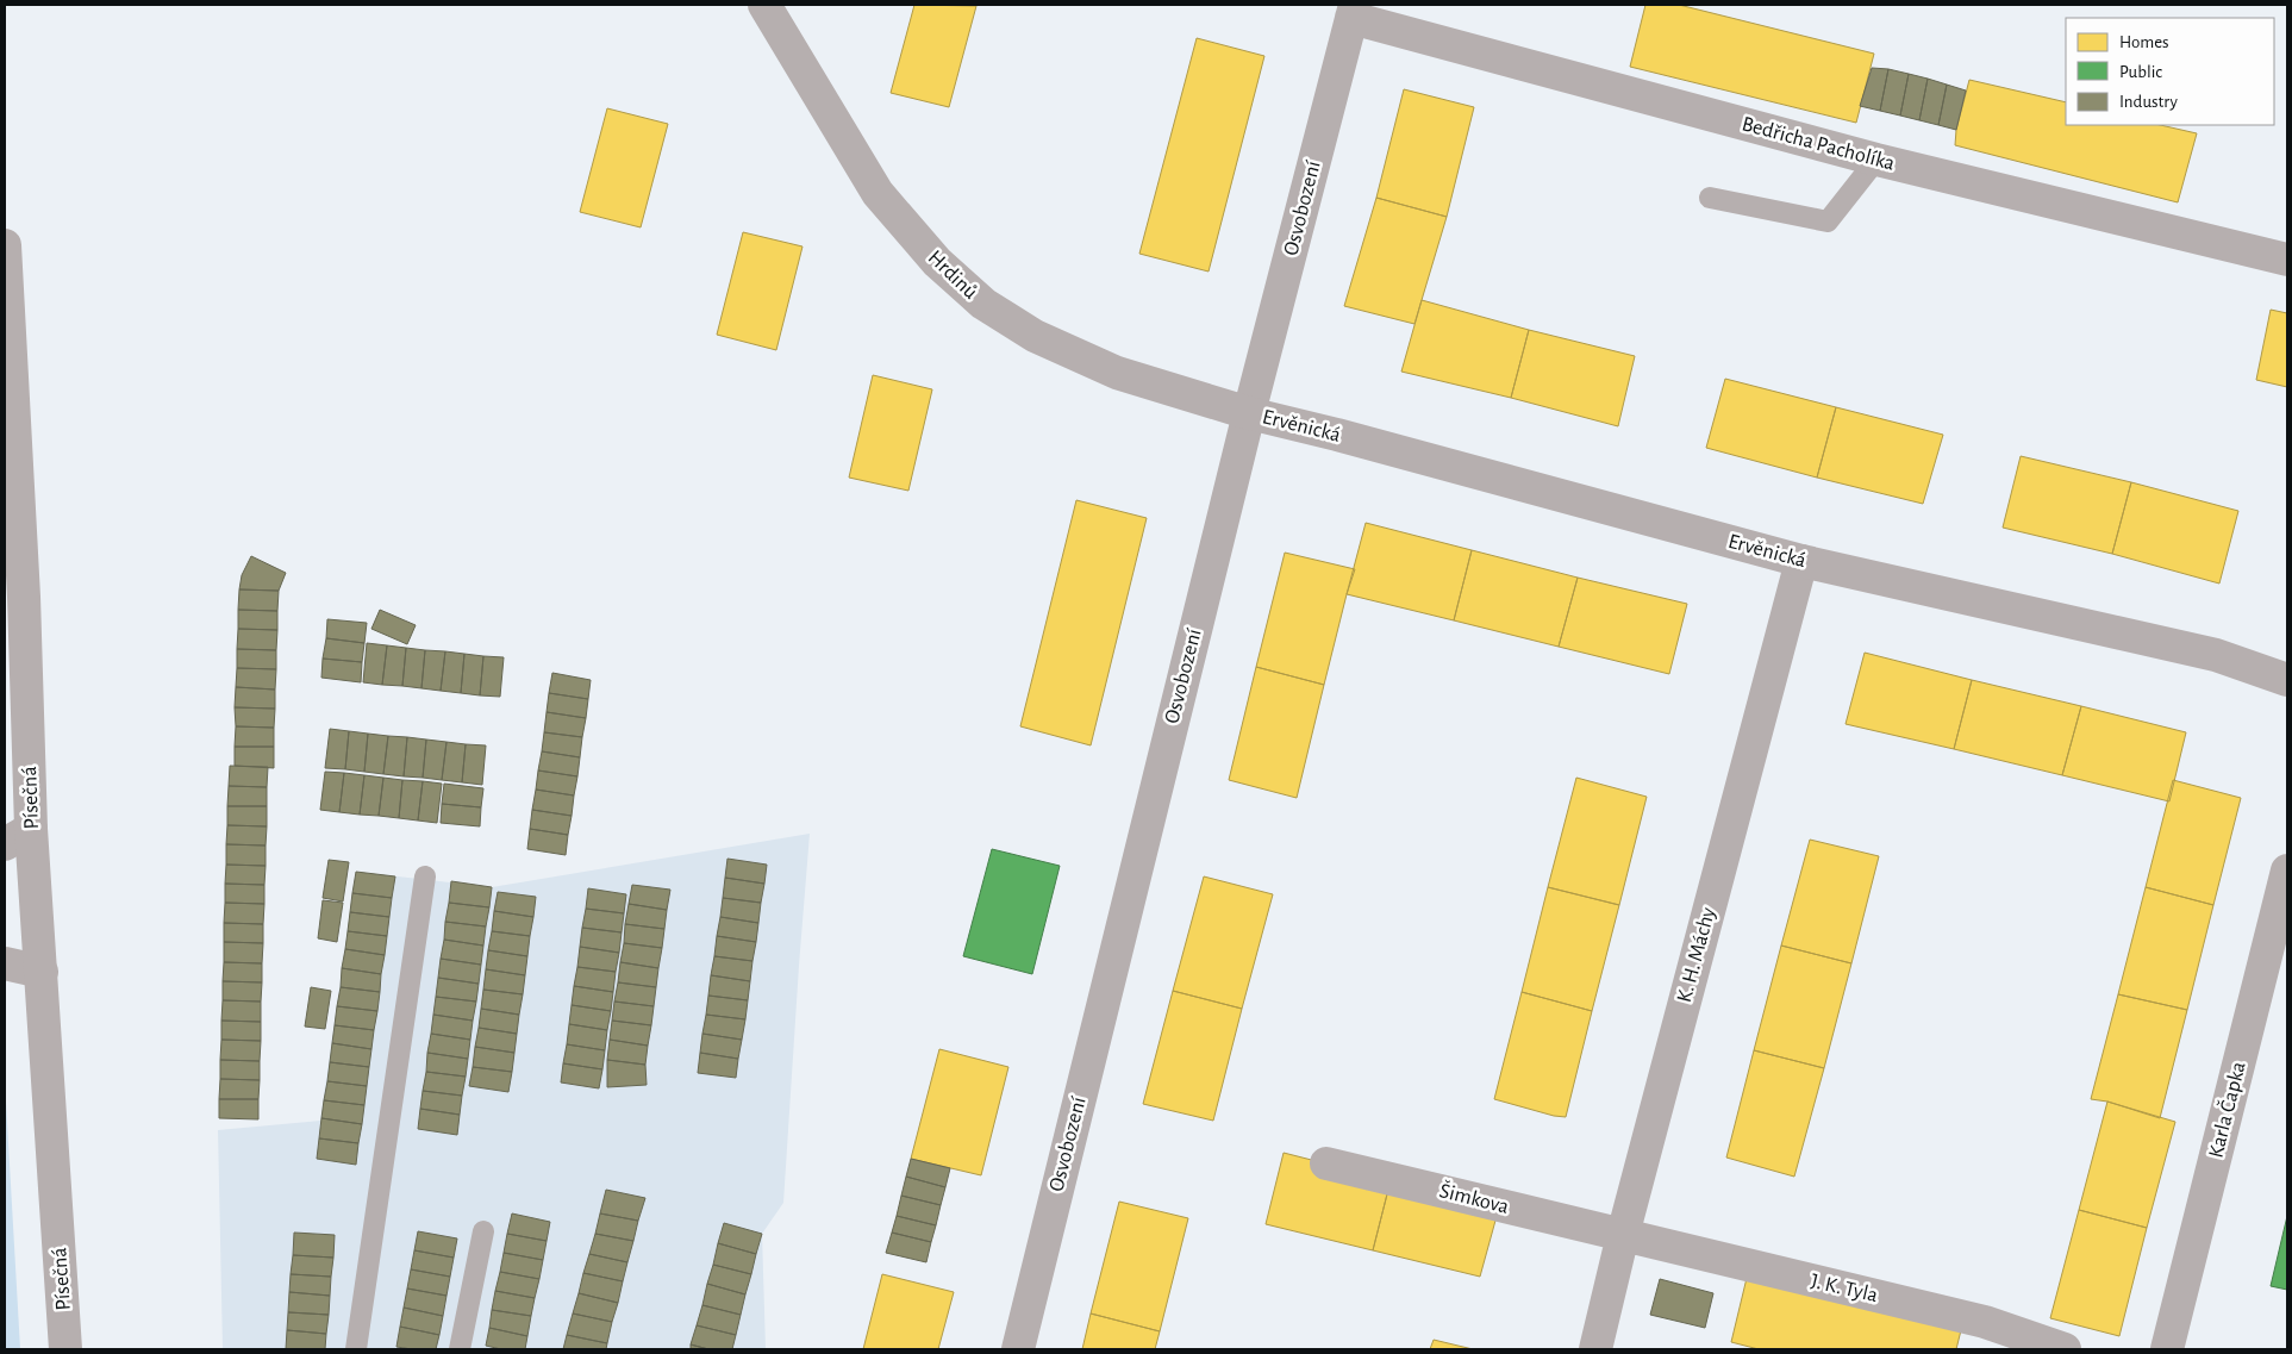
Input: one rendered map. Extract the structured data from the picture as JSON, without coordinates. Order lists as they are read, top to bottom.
{
  "streets": {
    "street": [
      "Bedřicha Pacholíka",
      "Osvobození",
      "Hrdinů",
      "Ervěnická",
      "Písečná",
      "K. H. Máchy",
      "Karla Čapka",
      "Šimkova",
      "J. K. Tyla"
    ]
  },
  "crossings": [
    ["Bedřicha Pacholíka", "Osvobození"],
    ["Osvobození", "Hrdinů"],
    ["Osvobození", "Ervěnická"],
    ["Hrdinů", "Ervěnická"],
    ["Ervěnická", "K. H. Máchy"],
    ["K. H. Máchy", "Šimkova"],
    ["K. H. Máchy", "J. K. Tyla"],
    ["Šimkova", "J. K. Tyla"]
  ],
  "legend": ["Homes", "Public", "Industry"]
}
